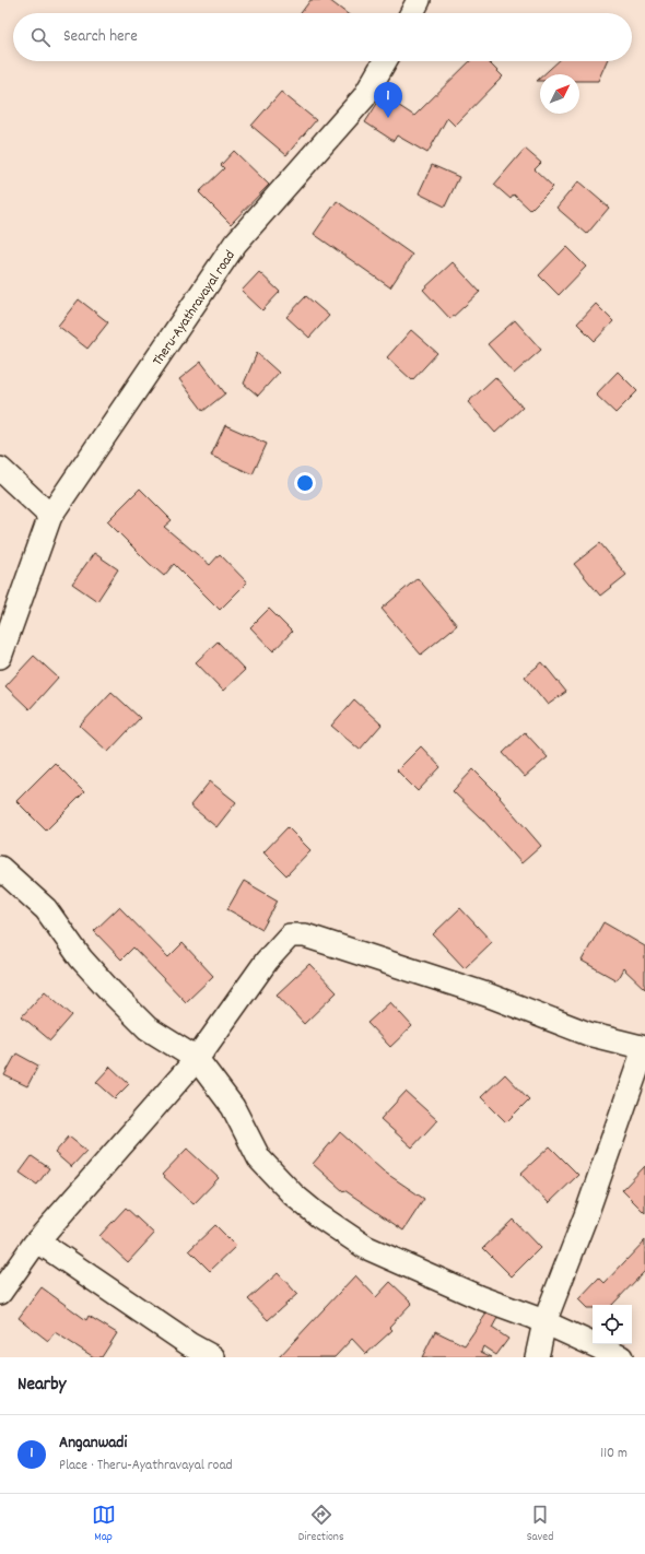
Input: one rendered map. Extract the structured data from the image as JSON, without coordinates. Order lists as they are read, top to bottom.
{
  "streets": {
    "street": ["Theru-Ayathravayal road"]
  },
  "north": "top right",
  "page": {
    "search": "Search here",
    "pins": "1",
    "heading": "Nearby",
    "list": [
      {
        "mark": "1",
        "name": "Anganwadi",
        "note": "Place · Theru-Ayathravayal road",
        "value": "110 m"
      }
    ],
    "nav": ["Map", "Directions", "Saved"]
  }
}
